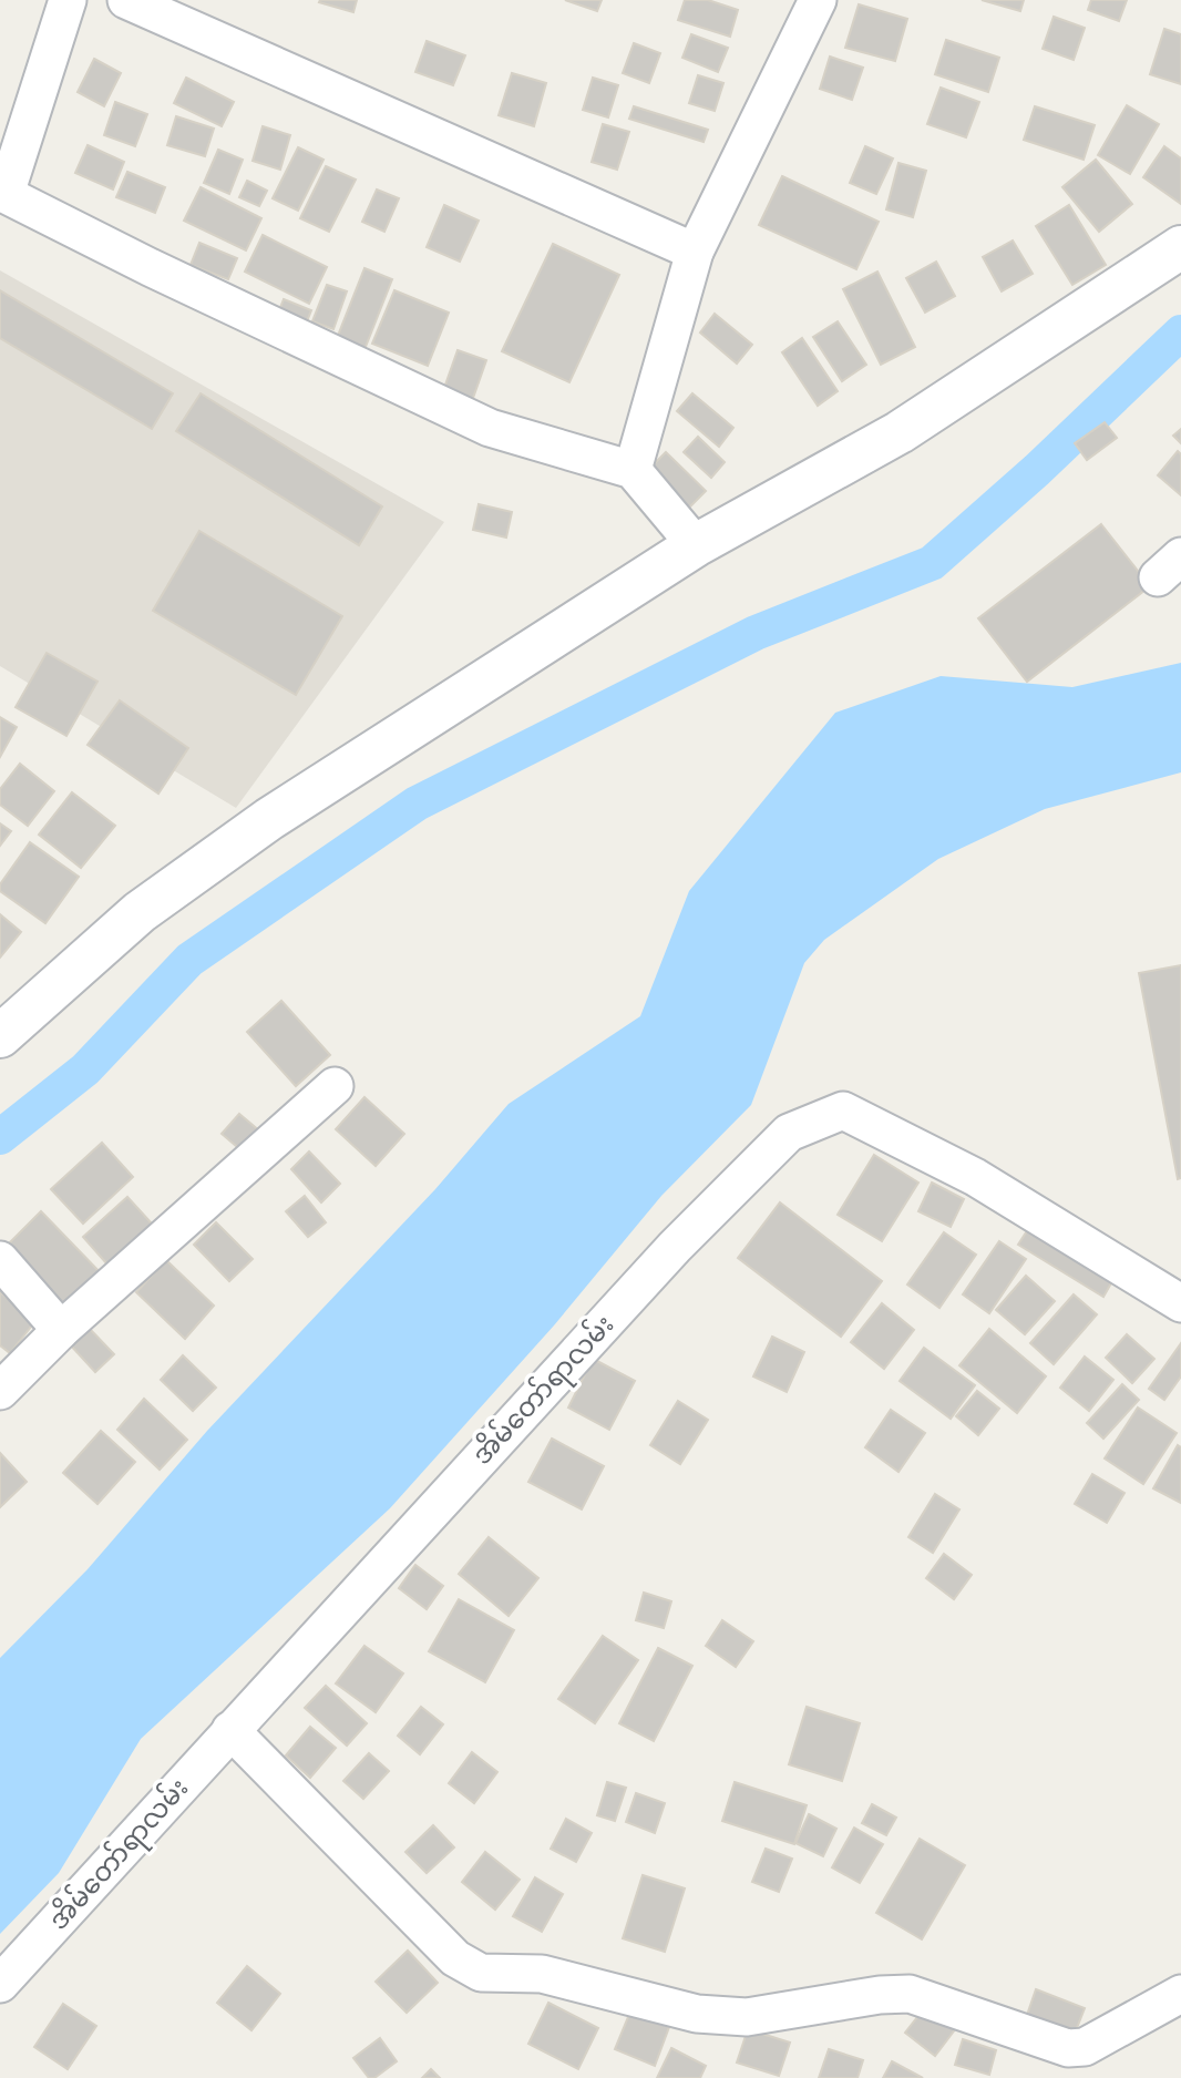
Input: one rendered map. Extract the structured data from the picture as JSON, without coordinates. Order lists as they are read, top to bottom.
{
  "streets": {
    "street": ["အိမ်တော်ရာလမ်း"]
  }
}
